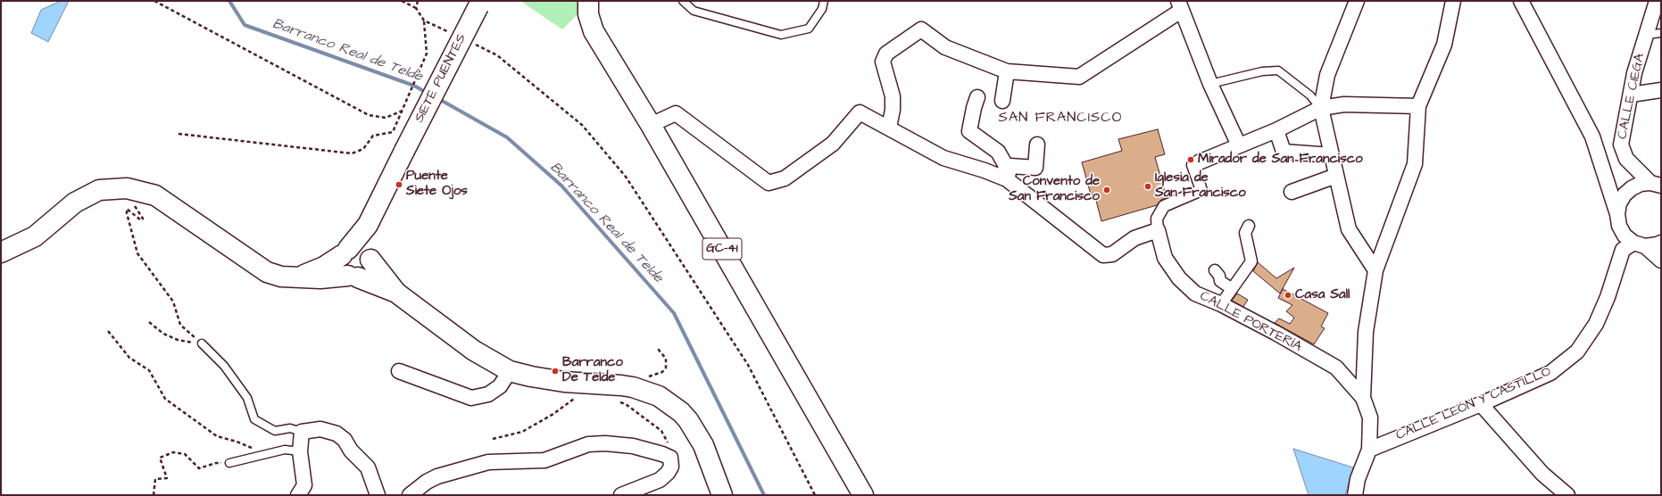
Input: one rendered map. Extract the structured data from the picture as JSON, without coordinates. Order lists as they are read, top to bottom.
{
  "streets": {
    "main road": ["SIETE PUENTES", "GC-41"],
    "street": ["CALLE CIEGA", "CALLE PORTERÍA", "CALLE LEÓN Y CASTILLO"]
  },
  "districts": ["SAN FRANCISCO"],
  "water": ["Barranco Real de Telde"],
  "places": [
    "Mirador de San Francisco",
    "Puente Siete Ojos",
    "Iglesia de San Francisco",
    "Convento de San Francisco",
    "Casa Sall",
    "Barranco De Telde"
  ]
}
